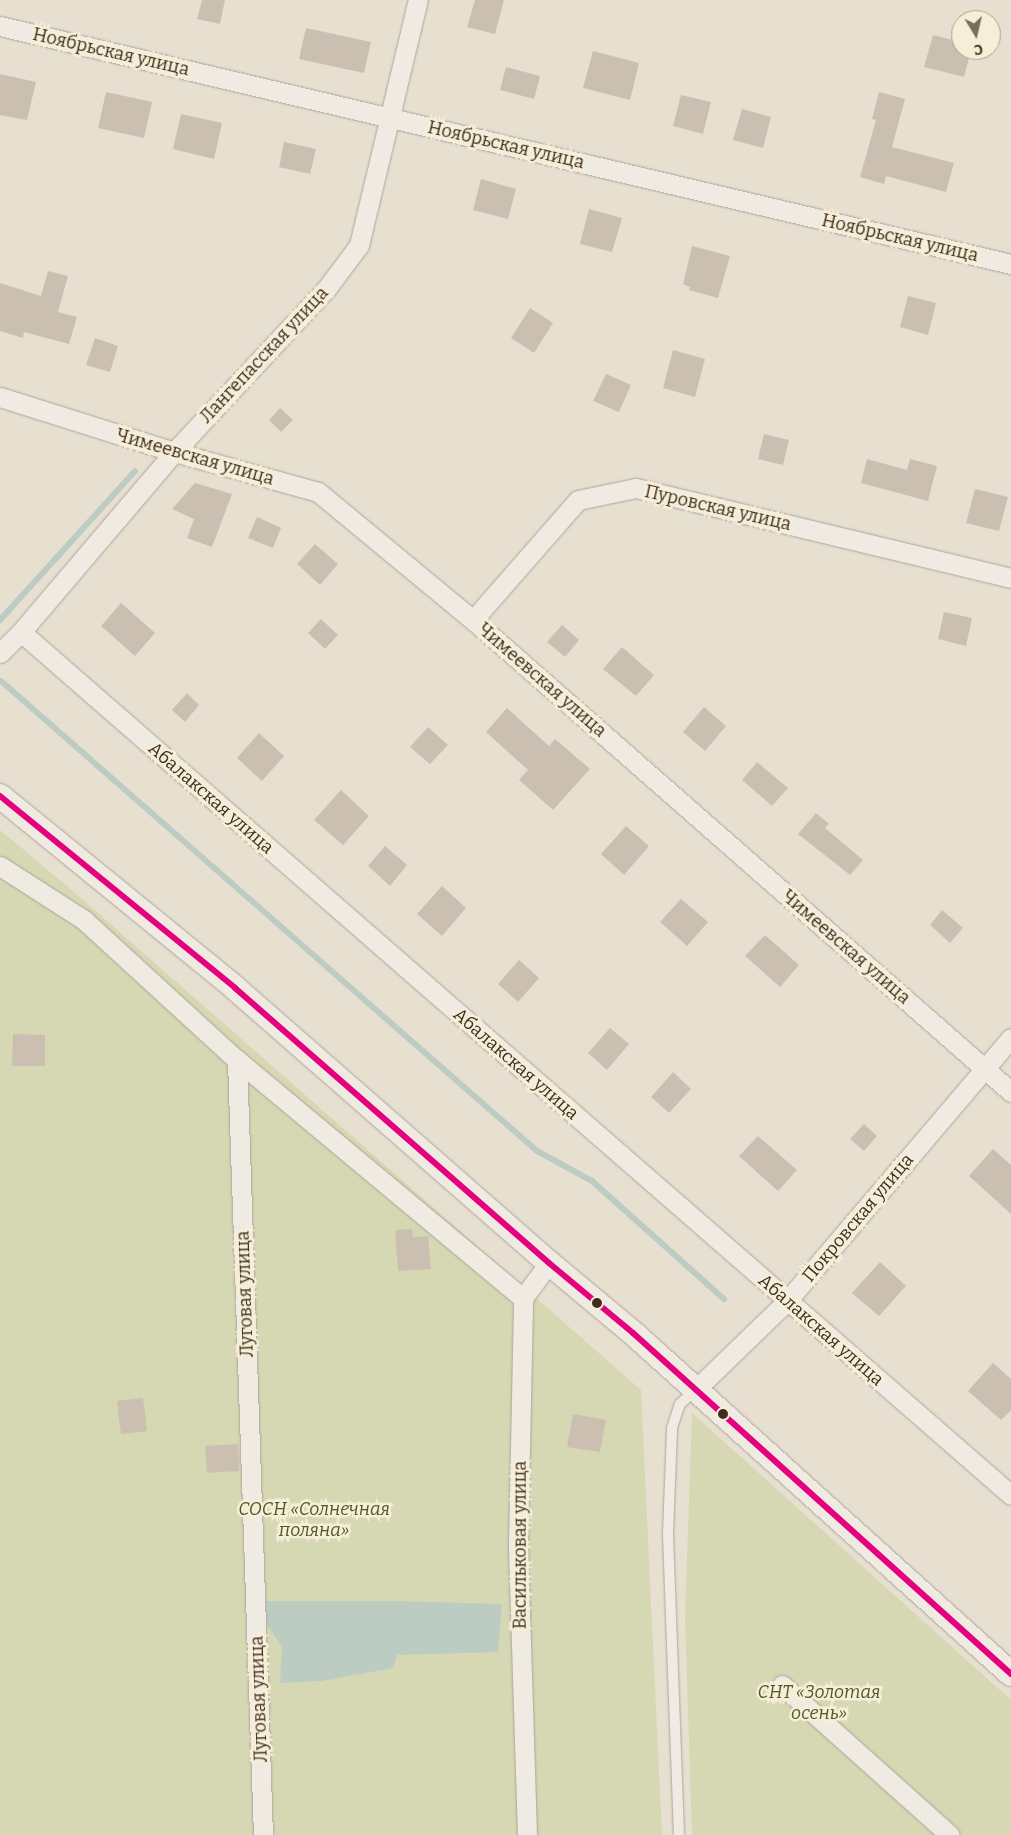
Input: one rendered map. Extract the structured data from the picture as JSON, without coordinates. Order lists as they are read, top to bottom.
{
  "streets": {
    "street": [
      "Ноябрьская улица",
      "Лангепасская улица",
      "Чимеевская улица",
      "Пуровская улица",
      "Абалакская улица",
      "Покровская улица",
      "Луговая улица",
      "Васильковая улица"
    ]
  },
  "crossings": [
    ["Ноябрьская улица", "Лангепасская улица"],
    ["Лангепасская улица", "Чимеевская улица"],
    ["Лангепасская улица", "Абалакская улица"],
    ["Чимеевская улица", "Пуровская улица"],
    ["Чимеевская улица", "Покровская улица"],
    ["Абалакская улица", "Покровская улица"]
  ],
  "parks": ["СОСН «Солнечная поляна»", "СНТ «Золотая осень»"],
  "north": "bottom"
}
